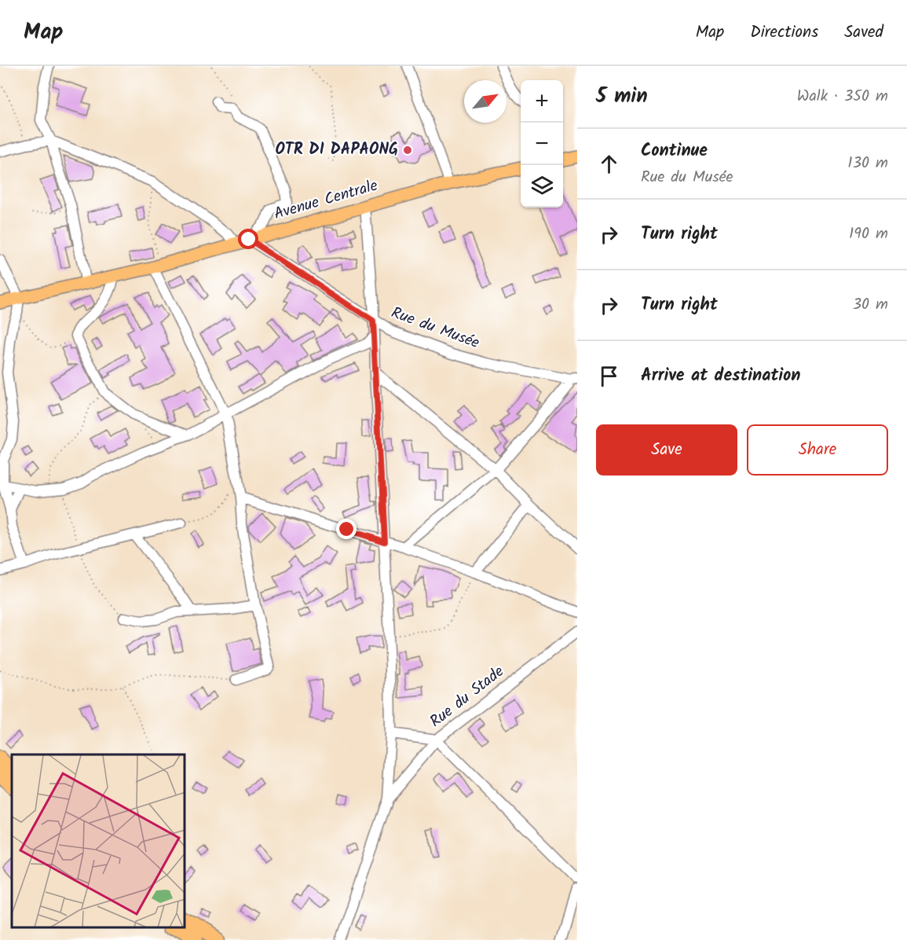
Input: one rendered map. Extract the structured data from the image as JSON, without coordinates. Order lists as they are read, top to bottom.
{
  "streets": {
    "main road": ["Avenue Centrale"],
    "street": ["Rue du Musée", "Rue du Stade"]
  },
  "crossings": [
    ["Avenue Centrale", "Rue du Musée"]
  ],
  "places": ["OTR DI DAPAONG"],
  "north": "top right",
  "page": {
    "header": "Map",
    "nav": ["Map", "Directions", "Saved"],
    "heading": ["5 min", "Walk · 350 m"],
    "map_buttons": ["+", "−"],
    "list": [
      ["Continue", "Rue du Musée", "130 m"],
      ["Turn right", "190 m"],
      ["Turn right", "30 m"],
      "Arrive at destination"
    ],
    "buttons": ["Save", "Share"]
  }
}
